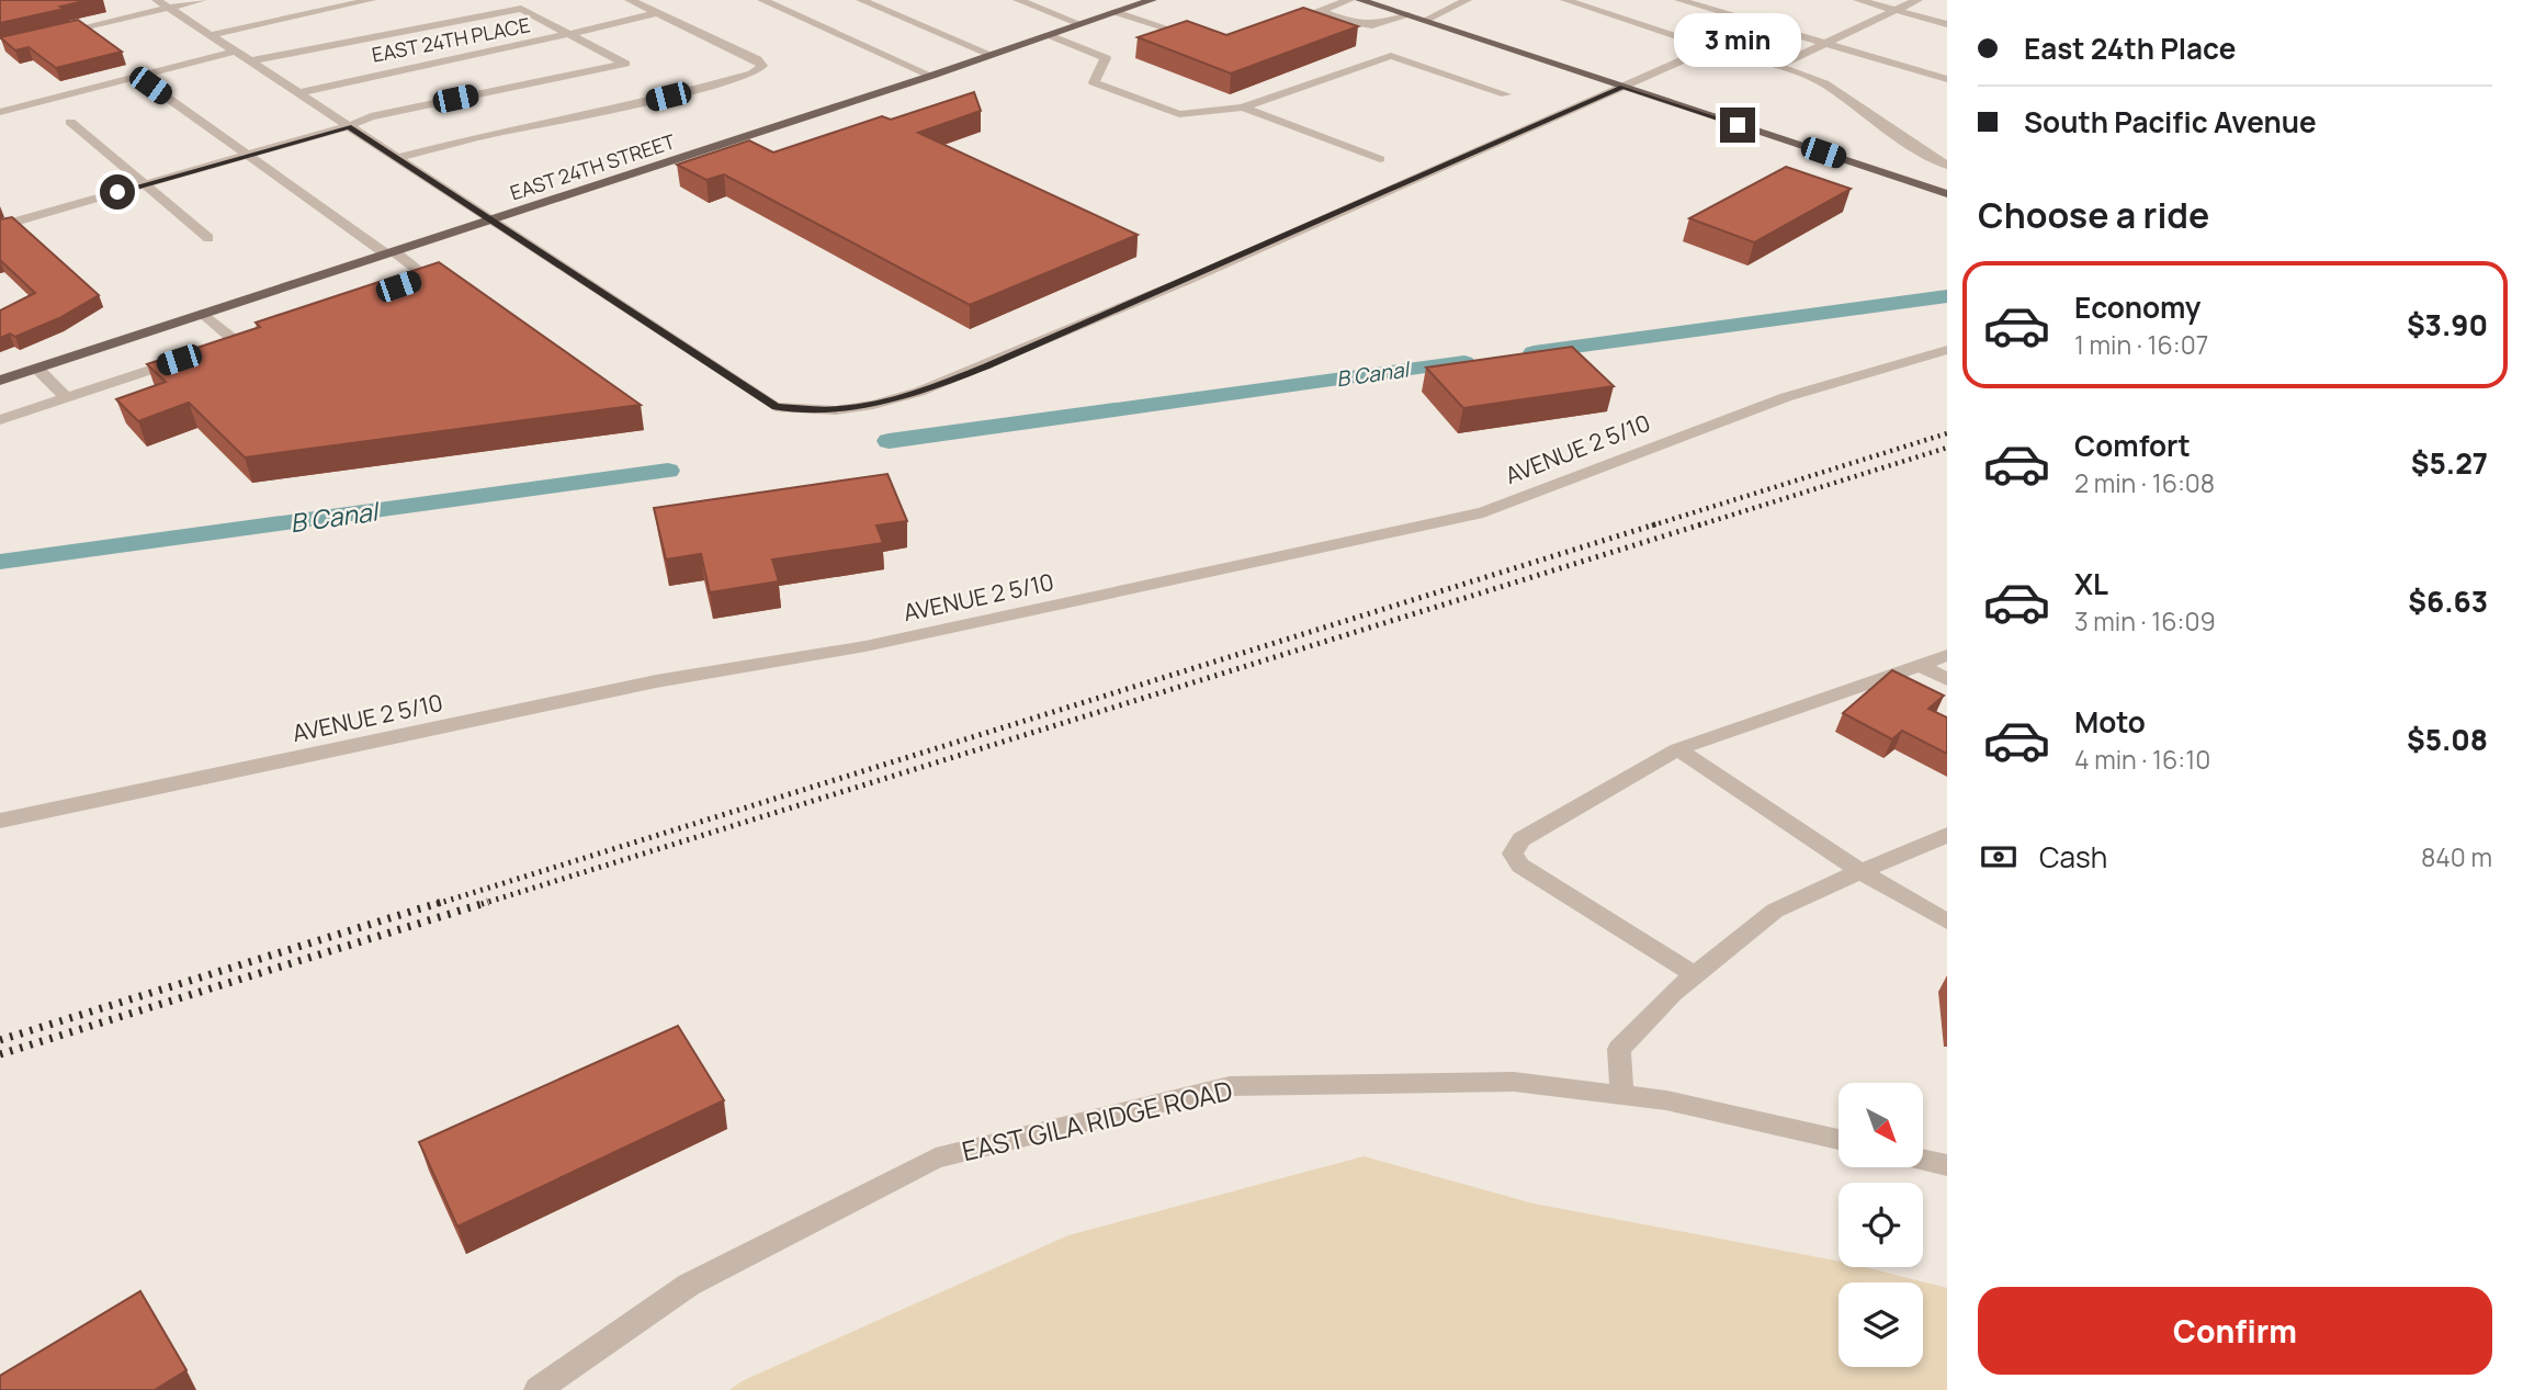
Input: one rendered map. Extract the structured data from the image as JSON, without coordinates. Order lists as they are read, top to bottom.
{
  "streets": {
    "main road": ["EAST 24TH STREET"],
    "street": ["EAST 24TH PLACE", "AVENUE 2 5/10", "EAST GILA RIDGE ROAD"]
  },
  "water": ["B Canal"],
  "north": "bottom right",
  "page": {
    "banner": ["East 24th Place", "South Pacific Avenue"],
    "bubble": "3 min",
    "heading": "Choose a ride",
    "list": [
      {
        "name": "Economy",
        "note": "1 min · 16:07",
        "value": "$3.90"
      },
      {
        "name": "Comfort",
        "note": "2 min · 16:08",
        "value": "$5.27"
      },
      {
        "name": "XL",
        "note": "3 min · 16:09",
        "value": "$6.63"
      },
      {
        "name": "Moto",
        "note": "4 min · 16:10",
        "value": "$5.08"
      }
    ],
    "pay": ["Cash", "840 m"],
    "buttons": "Confirm"
  }
}
